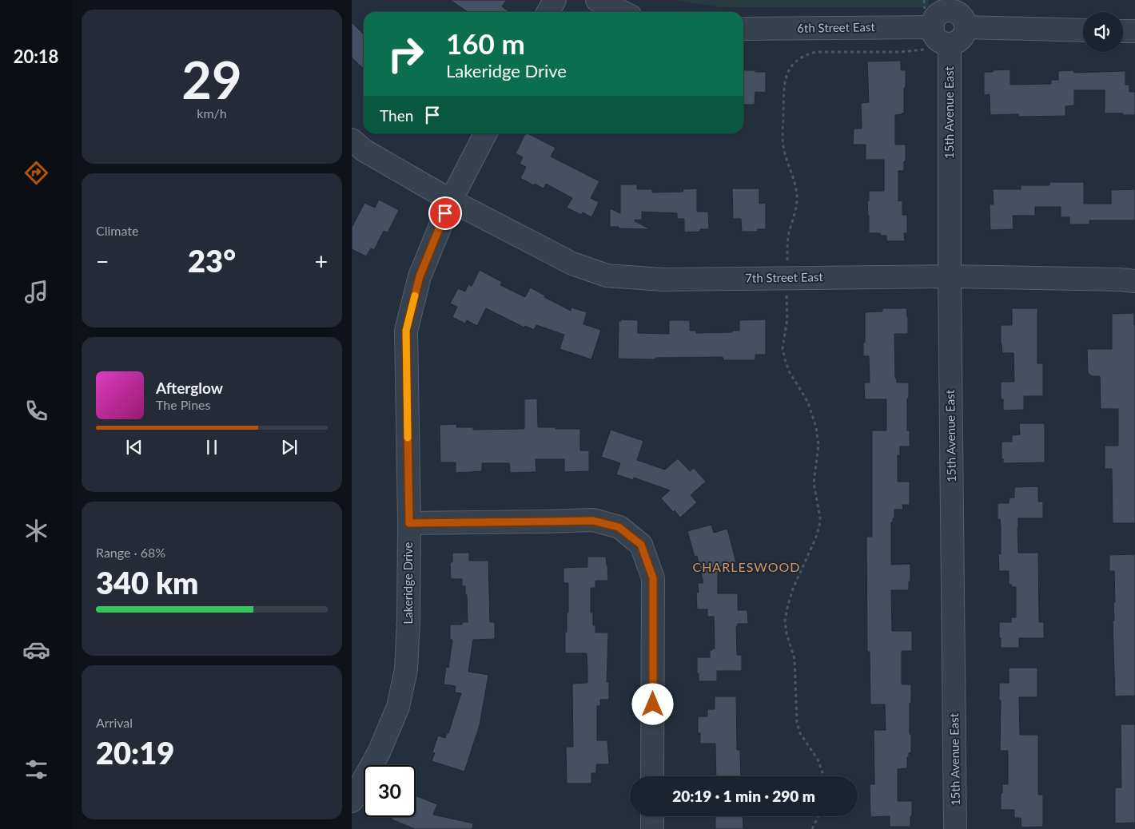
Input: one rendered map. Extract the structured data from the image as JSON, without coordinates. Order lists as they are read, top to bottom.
{
  "streets": {
    "street": [
      "6th Street East",
      "15th Avenue East",
      "7th Street East",
      "Lakeridge Drive"
    ]
  },
  "crossings": [
    ["6th Street East", "15th Avenue East"],
    ["15th Avenue East", "7th Street East"],
    ["7th Street East", "Lakeridge Drive"]
  ],
  "districts": ["CHARLESWOOD"],
  "page": {
    "tabs": "20:18",
    "tile": [
      ["29", "km/h"],
      "Climate",
      ["Range · 68%", "340 km"],
      ["Arrival", "20:19"]
    ],
    "turn": ["160 m", "Lakeridge Drive"],
    "then": "Then",
    "heat": ["−", "23°", "+"],
    "song": ["Afterglow", "The Pines"],
    "limit": "30",
    "trip": "20:19 · 1 min · 290 m"
  }
}
